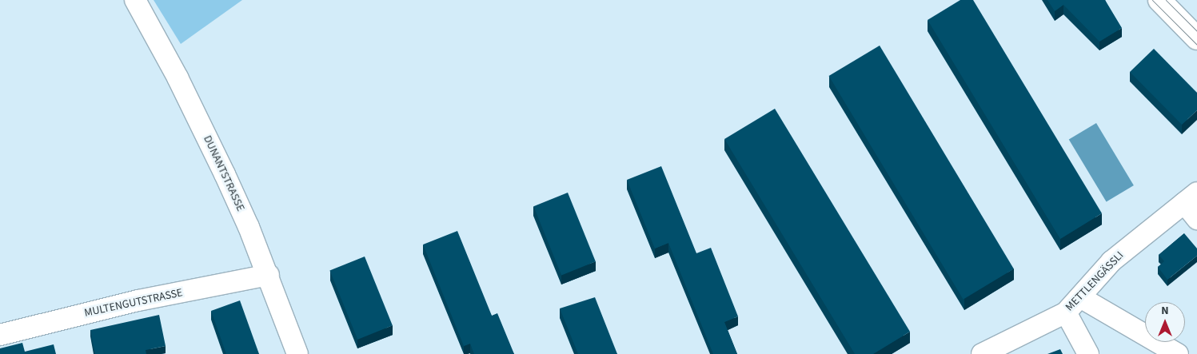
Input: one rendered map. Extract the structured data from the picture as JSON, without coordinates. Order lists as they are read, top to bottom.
{
  "streets": {
    "street": ["DUNANTSTRASSE", "METTLENGÄSSLI", "MULTENGUTSTRASSE"]
  },
  "crossings": [
    ["DUNANTSTRASSE", "MULTENGUTSTRASSE"]
  ],
  "north": "top"
}
